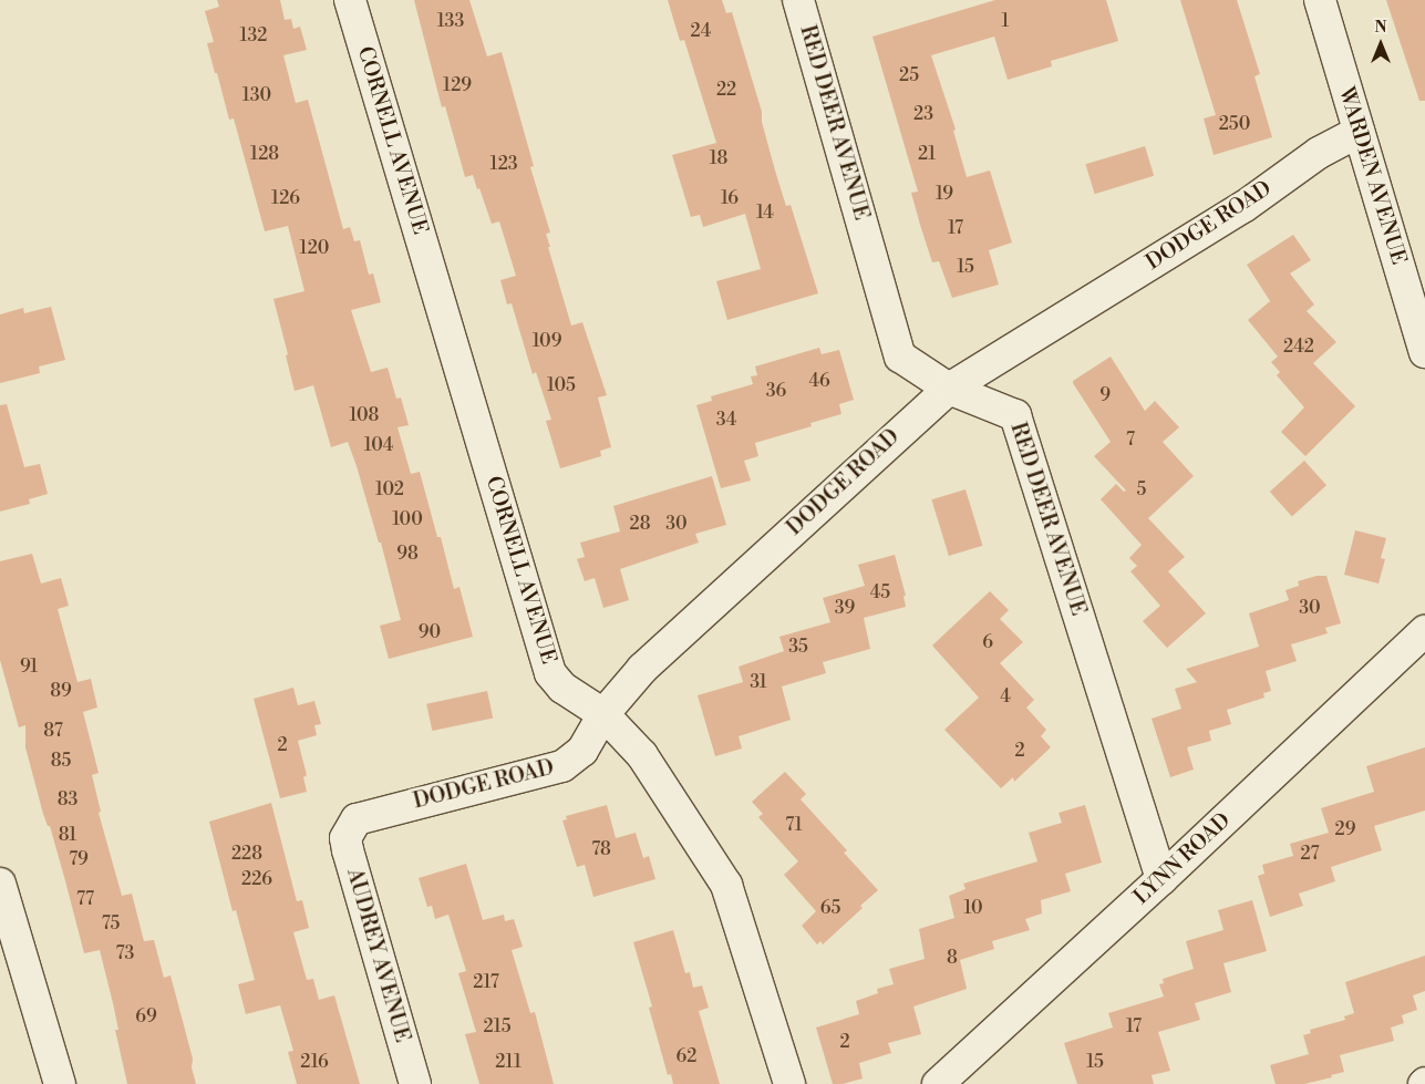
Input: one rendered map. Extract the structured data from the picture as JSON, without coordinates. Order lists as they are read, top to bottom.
{
  "streets": {
    "street": [
      "RED DEER AVENUE",
      "CORNELL AVENUE",
      "WARDEN AVENUE",
      "DODGE ROAD",
      "LYNN ROAD",
      "AUDREY AVENUE"
    ]
  },
  "crossings": [
    ["RED DEER AVENUE", "DODGE ROAD"],
    ["RED DEER AVENUE", "LYNN ROAD"],
    ["CORNELL AVENUE", "DODGE ROAD"],
    ["WARDEN AVENUE", "DODGE ROAD"],
    ["DODGE ROAD", "AUDREY AVENUE"]
  ],
  "house_numbers": [
    "133",
    "1",
    "24",
    "132",
    "25",
    "129",
    "22",
    "130",
    "23",
    "250",
    "128",
    "21",
    "18",
    "123",
    "19",
    "126",
    "16",
    "14",
    "17",
    "120",
    "15",
    "109",
    "242",
    "46",
    "105",
    "36",
    "9",
    "108",
    "34",
    "7",
    "104",
    "102",
    "5",
    "100",
    "28",
    "30",
    "98",
    "45",
    "39",
    "30",
    "90",
    "6",
    "35",
    "91",
    "31",
    "89",
    "4",
    "87",
    "2",
    "2",
    "85",
    "83",
    "71",
    "29",
    "81",
    "78",
    "228",
    "27",
    "79",
    "226",
    "77",
    "65",
    "10",
    "75",
    "73",
    "8",
    "217",
    "69",
    "215",
    "17",
    "2",
    "62",
    "216",
    "211",
    "15"
  ],
  "north": "top"
}
